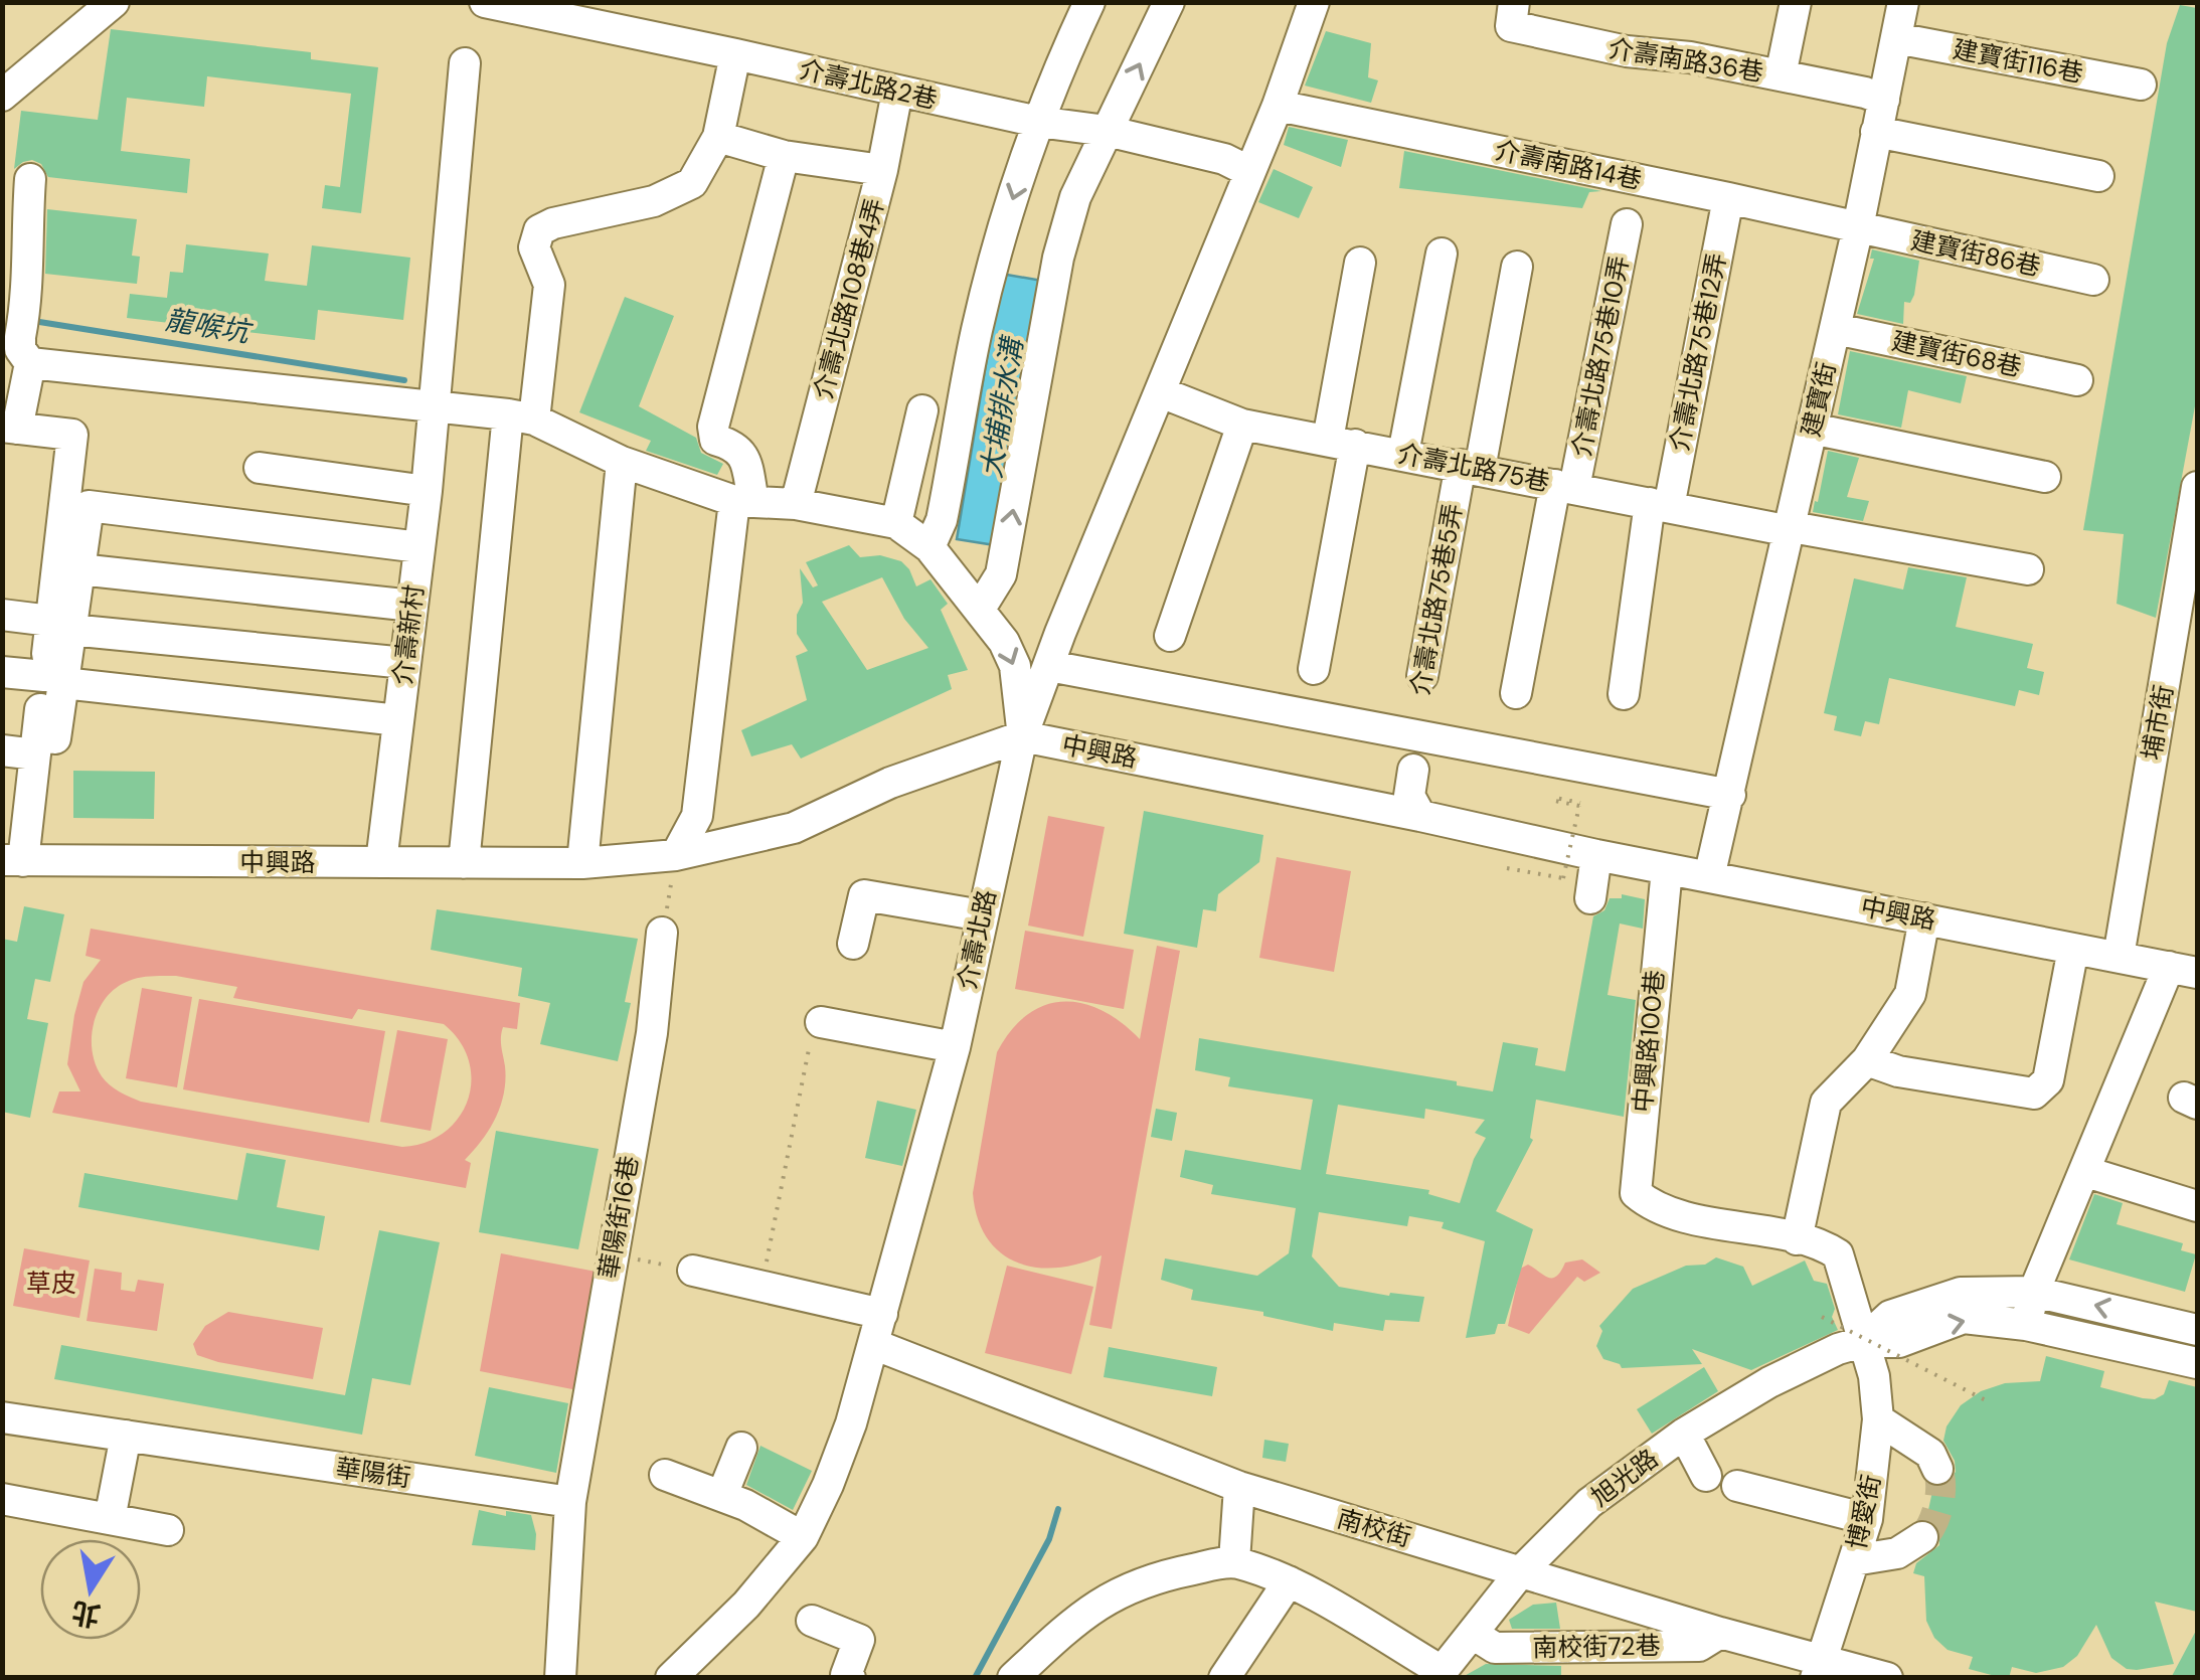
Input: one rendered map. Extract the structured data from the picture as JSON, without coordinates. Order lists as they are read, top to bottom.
{
  "streets": {
    "street": [
      "介壽南路36巷",
      "建寶街116巷",
      "介壽北路2巷",
      "介壽南路14巷",
      "建寶街86巷",
      "介壽北路108巷4弄",
      "介壽北路75巷12弄",
      "建寶街68巷",
      "介壽北路75巷10弄",
      "建寶街",
      "介壽北路75巷",
      "介壽北路75巷5弄",
      "介壽新村",
      "埔市街",
      "中興路",
      "介壽北路",
      "中興路100巷",
      "華陽街16巷",
      "華陽街",
      "旭光路",
      "博愛街",
      "南校街",
      "南校街72巷"
    ]
  },
  "crossings": [
    ["介壽南路36巷", "建寶街"],
    ["建寶街116巷", "建寶街"],
    ["介壽北路2巷", "介壽北路108巷4弄"],
    ["介壽北路2巷", "介壽北路"],
    ["介壽南路14巷", "建寶街86巷"],
    ["介壽南路14巷", "介壽北路75巷12弄"],
    ["介壽南路14巷", "建寶街"],
    ["介壽南路14巷", "介壽北路"],
    ["建寶街86巷", "建寶街"],
    ["介壽北路75巷12弄", "介壽北路75巷"],
    ["建寶街68巷", "建寶街"],
    ["介壽北路75巷10弄", "介壽北路75巷"],
    ["建寶街", "介壽北路75巷"],
    ["建寶街", "中興路"],
    ["介壽北路75巷", "介壽北路75巷5弄"],
    ["介壽北路75巷", "介壽北路"],
    ["介壽新村", "中興路"],
    ["埔市街", "中興路"],
    ["中興路", "介壽北路"],
    ["中興路", "中興路100巷"],
    ["介壽北路", "南校街"],
    ["中興路100巷", "博愛街"],
    ["華陽街16巷", "華陽街"],
    ["旭光路", "博愛街"],
    ["旭光路", "南校街"],
    ["旭光路", "南校街72巷"],
    ["博愛街", "南校街"],
    ["南校街", "南校街72巷"]
  ],
  "water": ["龍喉坑", "大埔排水溝"],
  "parks": ["草皮"],
  "north": "bottom"
}
